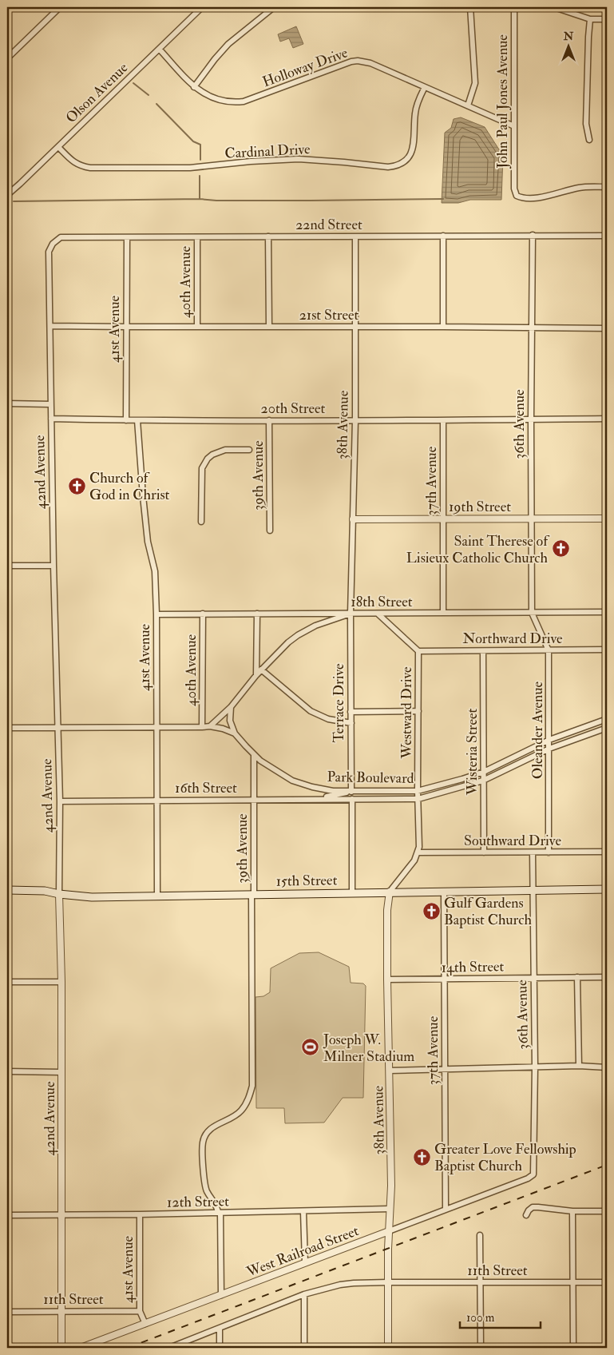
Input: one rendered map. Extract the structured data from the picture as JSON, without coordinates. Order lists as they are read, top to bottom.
{
  "streets": {
    "main road": ["15th Street"],
    "street": [
      "Holloway Drive",
      "Olson Avenue",
      "John Paul Jones Avenue",
      "Cardinal Drive",
      "22nd Street",
      "40th Avenue",
      "21st Street",
      "41st Avenue",
      "20th Street",
      "36th Avenue",
      "38th Avenue",
      "42nd Avenue",
      "39th Avenue",
      "37th Avenue",
      "19th Street",
      "18th Street",
      "Northward Drive",
      "Terrace Drive",
      "Westward Drive",
      "Oleander Avenue",
      "Wisteria Street",
      "Park Boulevard",
      "16th Street",
      "Southward Drive",
      "14th Street",
      "12th Street",
      "West Railroad Street",
      "11th Street"
    ]
  },
  "crossings": [
    ["Holloway Drive", "Olson Avenue"],
    ["Holloway Drive", "John Paul Jones Avenue"],
    ["Holloway Drive", "Cardinal Drive"],
    ["Olson Avenue", "Cardinal Drive"],
    ["22nd Street", "40th Avenue"],
    ["22nd Street", "41st Avenue"],
    ["22nd Street", "36th Avenue"],
    ["22nd Street", "38th Avenue"],
    ["22nd Street", "42nd Avenue"],
    ["40th Avenue", "21st Street"],
    ["40th Avenue", "18th Street"],
    ["40th Avenue", "Park Boulevard"],
    ["21st Street", "41st Avenue"],
    ["21st Street", "36th Avenue"],
    ["21st Street", "38th Avenue"],
    ["21st Street", "42nd Avenue"],
    ["41st Avenue", "20th Street"],
    ["41st Avenue", "18th Street"],
    ["41st Avenue", "Park Boulevard"],
    ["41st Avenue", "16th Street"],
    ["41st Avenue", "15th Street"],
    ["41st Avenue", "12th Street"],
    ["41st Avenue", "West Railroad Street"],
    ["41st Avenue", "11th Street"],
    ["20th Street", "36th Avenue"],
    ["20th Street", "38th Avenue"],
    ["20th Street", "42nd Avenue"],
    ["20th Street", "39th Avenue"],
    ["20th Street", "37th Avenue"],
    ["36th Avenue", "19th Street"],
    ["36th Avenue", "18th Street"],
    ["36th Avenue", "Oleander Avenue"],
    ["36th Avenue", "Southward Drive"],
    ["36th Avenue", "15th Street"],
    ["36th Avenue", "14th Street"],
    ["36th Avenue", "West Railroad Street"],
    ["38th Avenue", "19th Street"],
    ["38th Avenue", "18th Street"],
    ["38th Avenue", "Terrace Drive"],
    ["38th Avenue", "Westward Drive"],
    ["38th Avenue", "15th Street"],
    ["38th Avenue", "14th Street"],
    ["38th Avenue", "12th Street"],
    ["38th Avenue", "West Railroad Street"],
    ["38th Avenue", "11th Street"],
    ["42nd Avenue", "Park Boulevard"],
    ["42nd Avenue", "16th Street"],
    ["42nd Avenue", "15th Street"],
    ["42nd Avenue", "12th Street"],
    ["42nd Avenue", "11th Street"],
    ["39th Avenue", "Park Boulevard"],
    ["39th Avenue", "16th Street"],
    ["39th Avenue", "15th Street"],
    ["39th Avenue", "12th Street"],
    ["37th Avenue", "19th Street"],
    ["37th Avenue", "18th Street"],
    ["37th Avenue", "15th Street"],
    ["37th Avenue", "14th Street"],
    ["37th Avenue", "West Railroad Street"],
    ["18th Street", "Terrace Drive"],
    ["18th Street", "Westward Drive"],
    ["18th Street", "Oleander Avenue"],
    ["Northward Drive", "Westward Drive"],
    ["Northward Drive", "Oleander Avenue"],
    ["Northward Drive", "Wisteria Street"],
    ["Terrace Drive", "Park Boulevard"],
    ["Westward Drive", "Park Boulevard"],
    ["Westward Drive", "Southward Drive"],
    ["Westward Drive", "15th Street"],
    ["Oleander Avenue", "Park Boulevard"],
    ["Oleander Avenue", "Southward Drive"],
    ["Wisteria Street", "Park Boulevard"],
    ["Wisteria Street", "Southward Drive"],
    ["Park Boulevard", "16th Street"]
  ],
  "places": {
    "church": [
      "Church of God in Christ",
      "Saint Therese of Lisieux Catholic Church",
      "Gulf Gardens Baptist Church",
      "Greater Love Fellowship Baptist Church"
    ],
    "sports": ["Joseph W. Milner Stadium"]
  },
  "scale_bar": "100 m",
  "north": "top"
}
